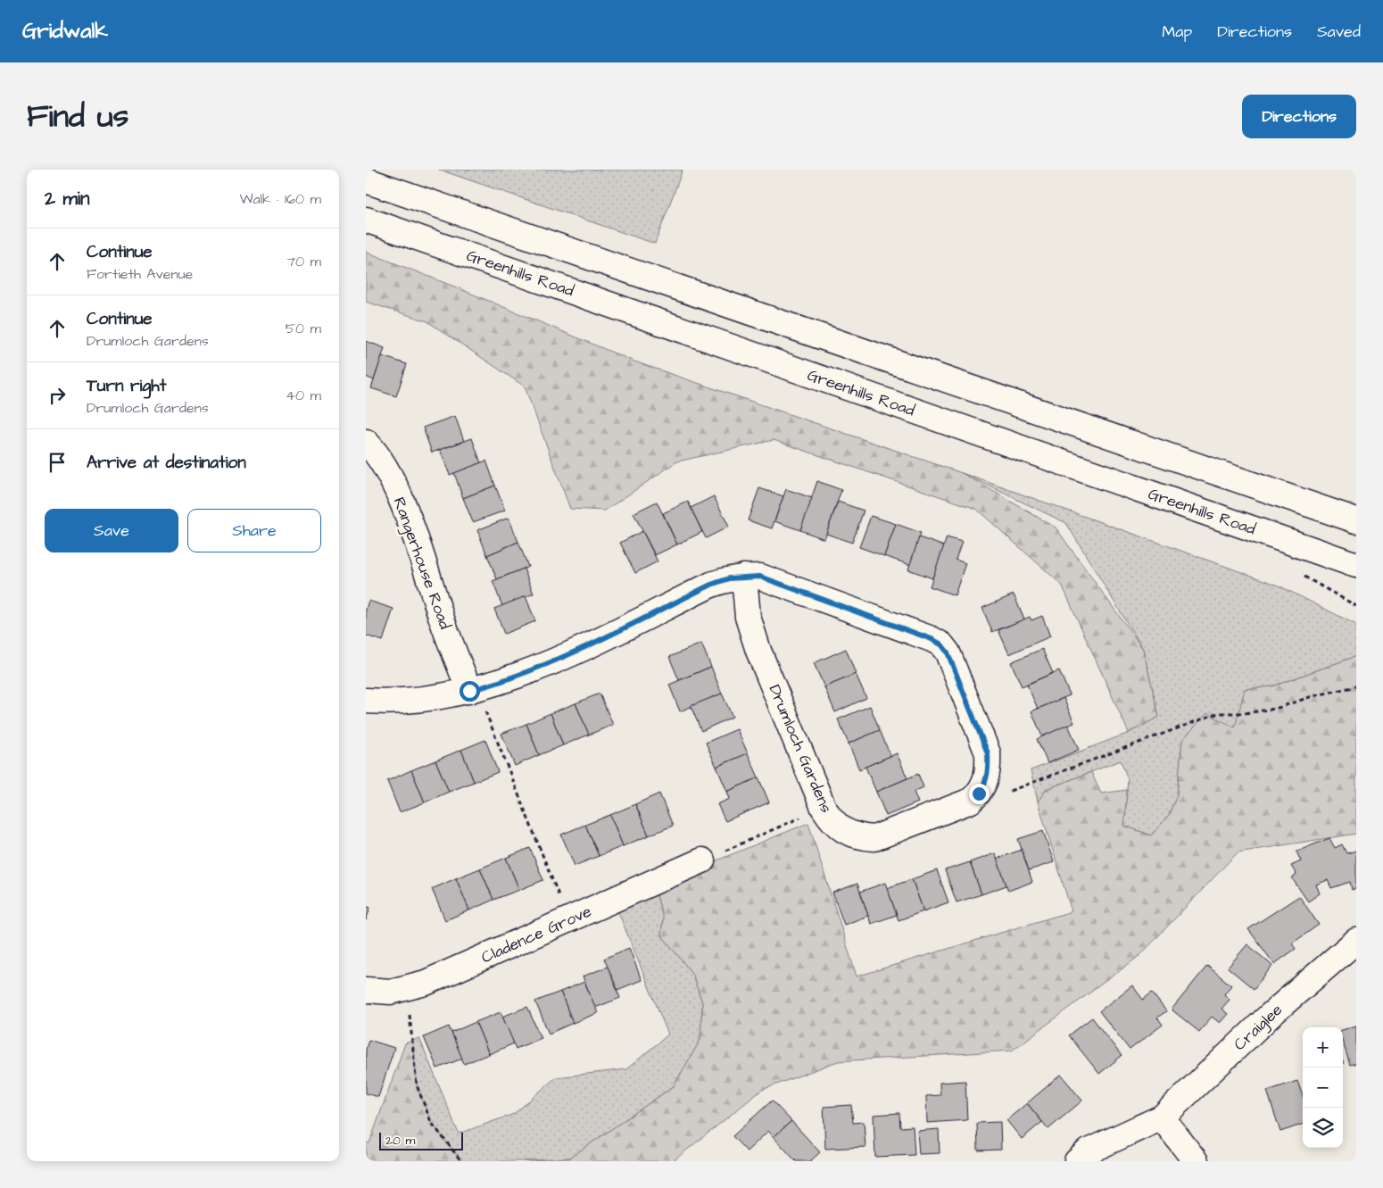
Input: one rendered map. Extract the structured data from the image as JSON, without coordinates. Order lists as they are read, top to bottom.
{
  "streets": {
    "street": [
      "Greenhills Road",
      "Rangerhouse Road",
      "Drumloch Gardens",
      "Cladence Grove",
      "Craiglee"
    ]
  },
  "scale_bar": "20 m",
  "page": {
    "header": "Gridwalk",
    "nav": ["Map", "Directions", "Saved"],
    "title": "Find us",
    "buttons": [
      "Directions",
      ["Save", "Share"]
    ],
    "heading": ["2 min", "Walk · 160 m"],
    "list": [
      ["Continue", "Fortieth Avenue", "70 m"],
      ["Continue", "Drumloch Gardens", "50 m"],
      ["Turn right", "Drumloch Gardens", "40 m"],
      "Arrive at destination"
    ],
    "map_buttons": ["+", "−"],
    "scale": "20 m"
  }
}
